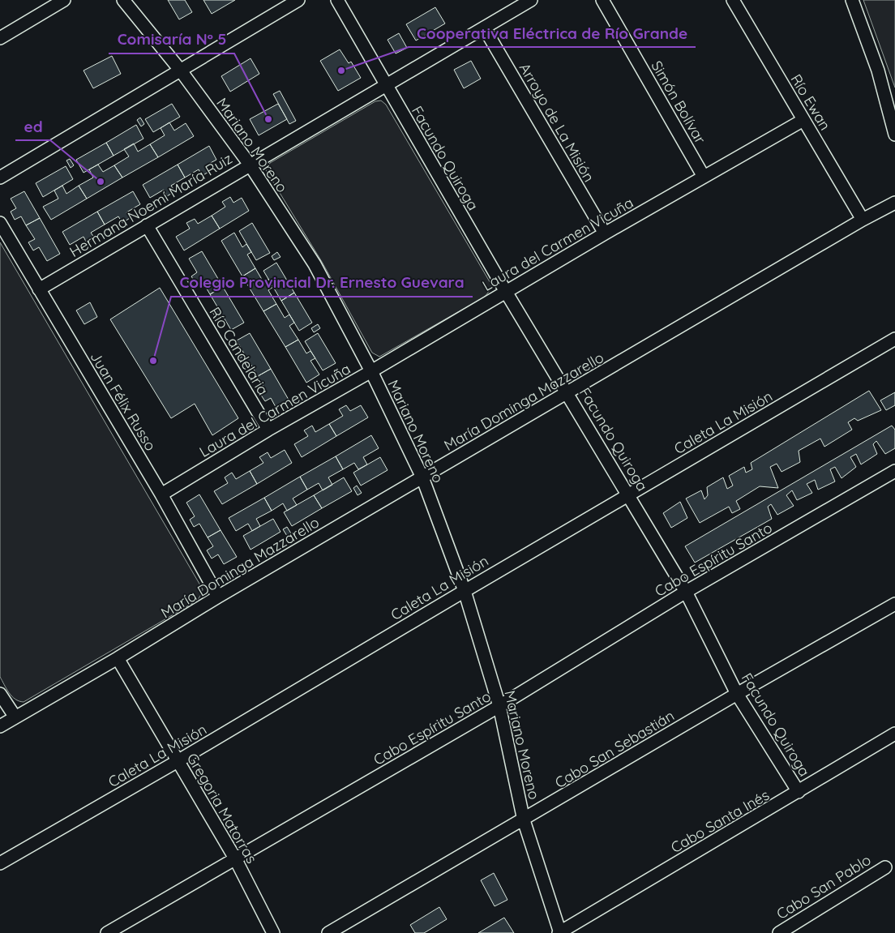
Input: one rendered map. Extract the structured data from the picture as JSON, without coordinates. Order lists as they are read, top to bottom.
{
  "streets": {
    "street": [
      "Simón Bolívar",
      "Río Ewan",
      "Arroyo de La Misión",
      "Mariano Moreno",
      "Facundo Quiroga",
      "Hermana Noemí María Ruiz",
      "Laura del Carmen Vicuña",
      "Río Candelaria",
      "Juan Félix Russo",
      "María Dominga Mazzarello",
      "Caleta La Misión",
      "Cabo Espíritu Santo",
      "Cabo San Sebastián",
      "Gregoria Matorras",
      "Cabo Santa Inés",
      "Cabo San Pablo"
    ]
  },
  "crossings": [
    ["Simón Bolívar", "Laura del Carmen Vicuña"],
    ["Río Ewan", "Laura del Carmen Vicuña"],
    ["Río Ewan", "María Dominga Mazzarello"],
    ["Arroyo de La Misión", "Hermana Noemí María Ruiz"],
    ["Arroyo de La Misión", "Laura del Carmen Vicuña"],
    ["Mariano Moreno", "Hermana Noemí María Ruiz"],
    ["Mariano Moreno", "Laura del Carmen Vicuña"],
    ["Mariano Moreno", "María Dominga Mazzarello"],
    ["Mariano Moreno", "Caleta La Misión"],
    ["Mariano Moreno", "Cabo Espíritu Santo"],
    ["Mariano Moreno", "Cabo San Sebastián"],
    ["Mariano Moreno", "Cabo Santa Inés"],
    ["Facundo Quiroga", "Hermana Noemí María Ruiz"],
    ["Facundo Quiroga", "Laura del Carmen Vicuña"],
    ["Facundo Quiroga", "María Dominga Mazzarello"],
    ["Facundo Quiroga", "Caleta La Misión"],
    ["Facundo Quiroga", "Cabo Espíritu Santo"],
    ["Facundo Quiroga", "Cabo San Sebastián"],
    ["Facundo Quiroga", "Cabo Santa Inés"],
    ["Hermana Noemí María Ruiz", "Río Candelaria"],
    ["Hermana Noemí María Ruiz", "Juan Félix Russo"],
    ["Laura del Carmen Vicuña", "Río Candelaria"],
    ["Laura del Carmen Vicuña", "Juan Félix Russo"],
    ["Juan Félix Russo", "María Dominga Mazzarello"],
    ["María Dominga Mazzarello", "Gregoria Matorras"],
    ["Caleta La Misión", "Gregoria Matorras"],
    ["Cabo Espíritu Santo", "Gregoria Matorras"]
  ],
  "places": [
    "Cooperativa Eléctrica de Río Grande",
    "Comisaría N° 5",
    "ed",
    "Colegio Provincial Dr. Ernesto Guevara"
  ]
}
